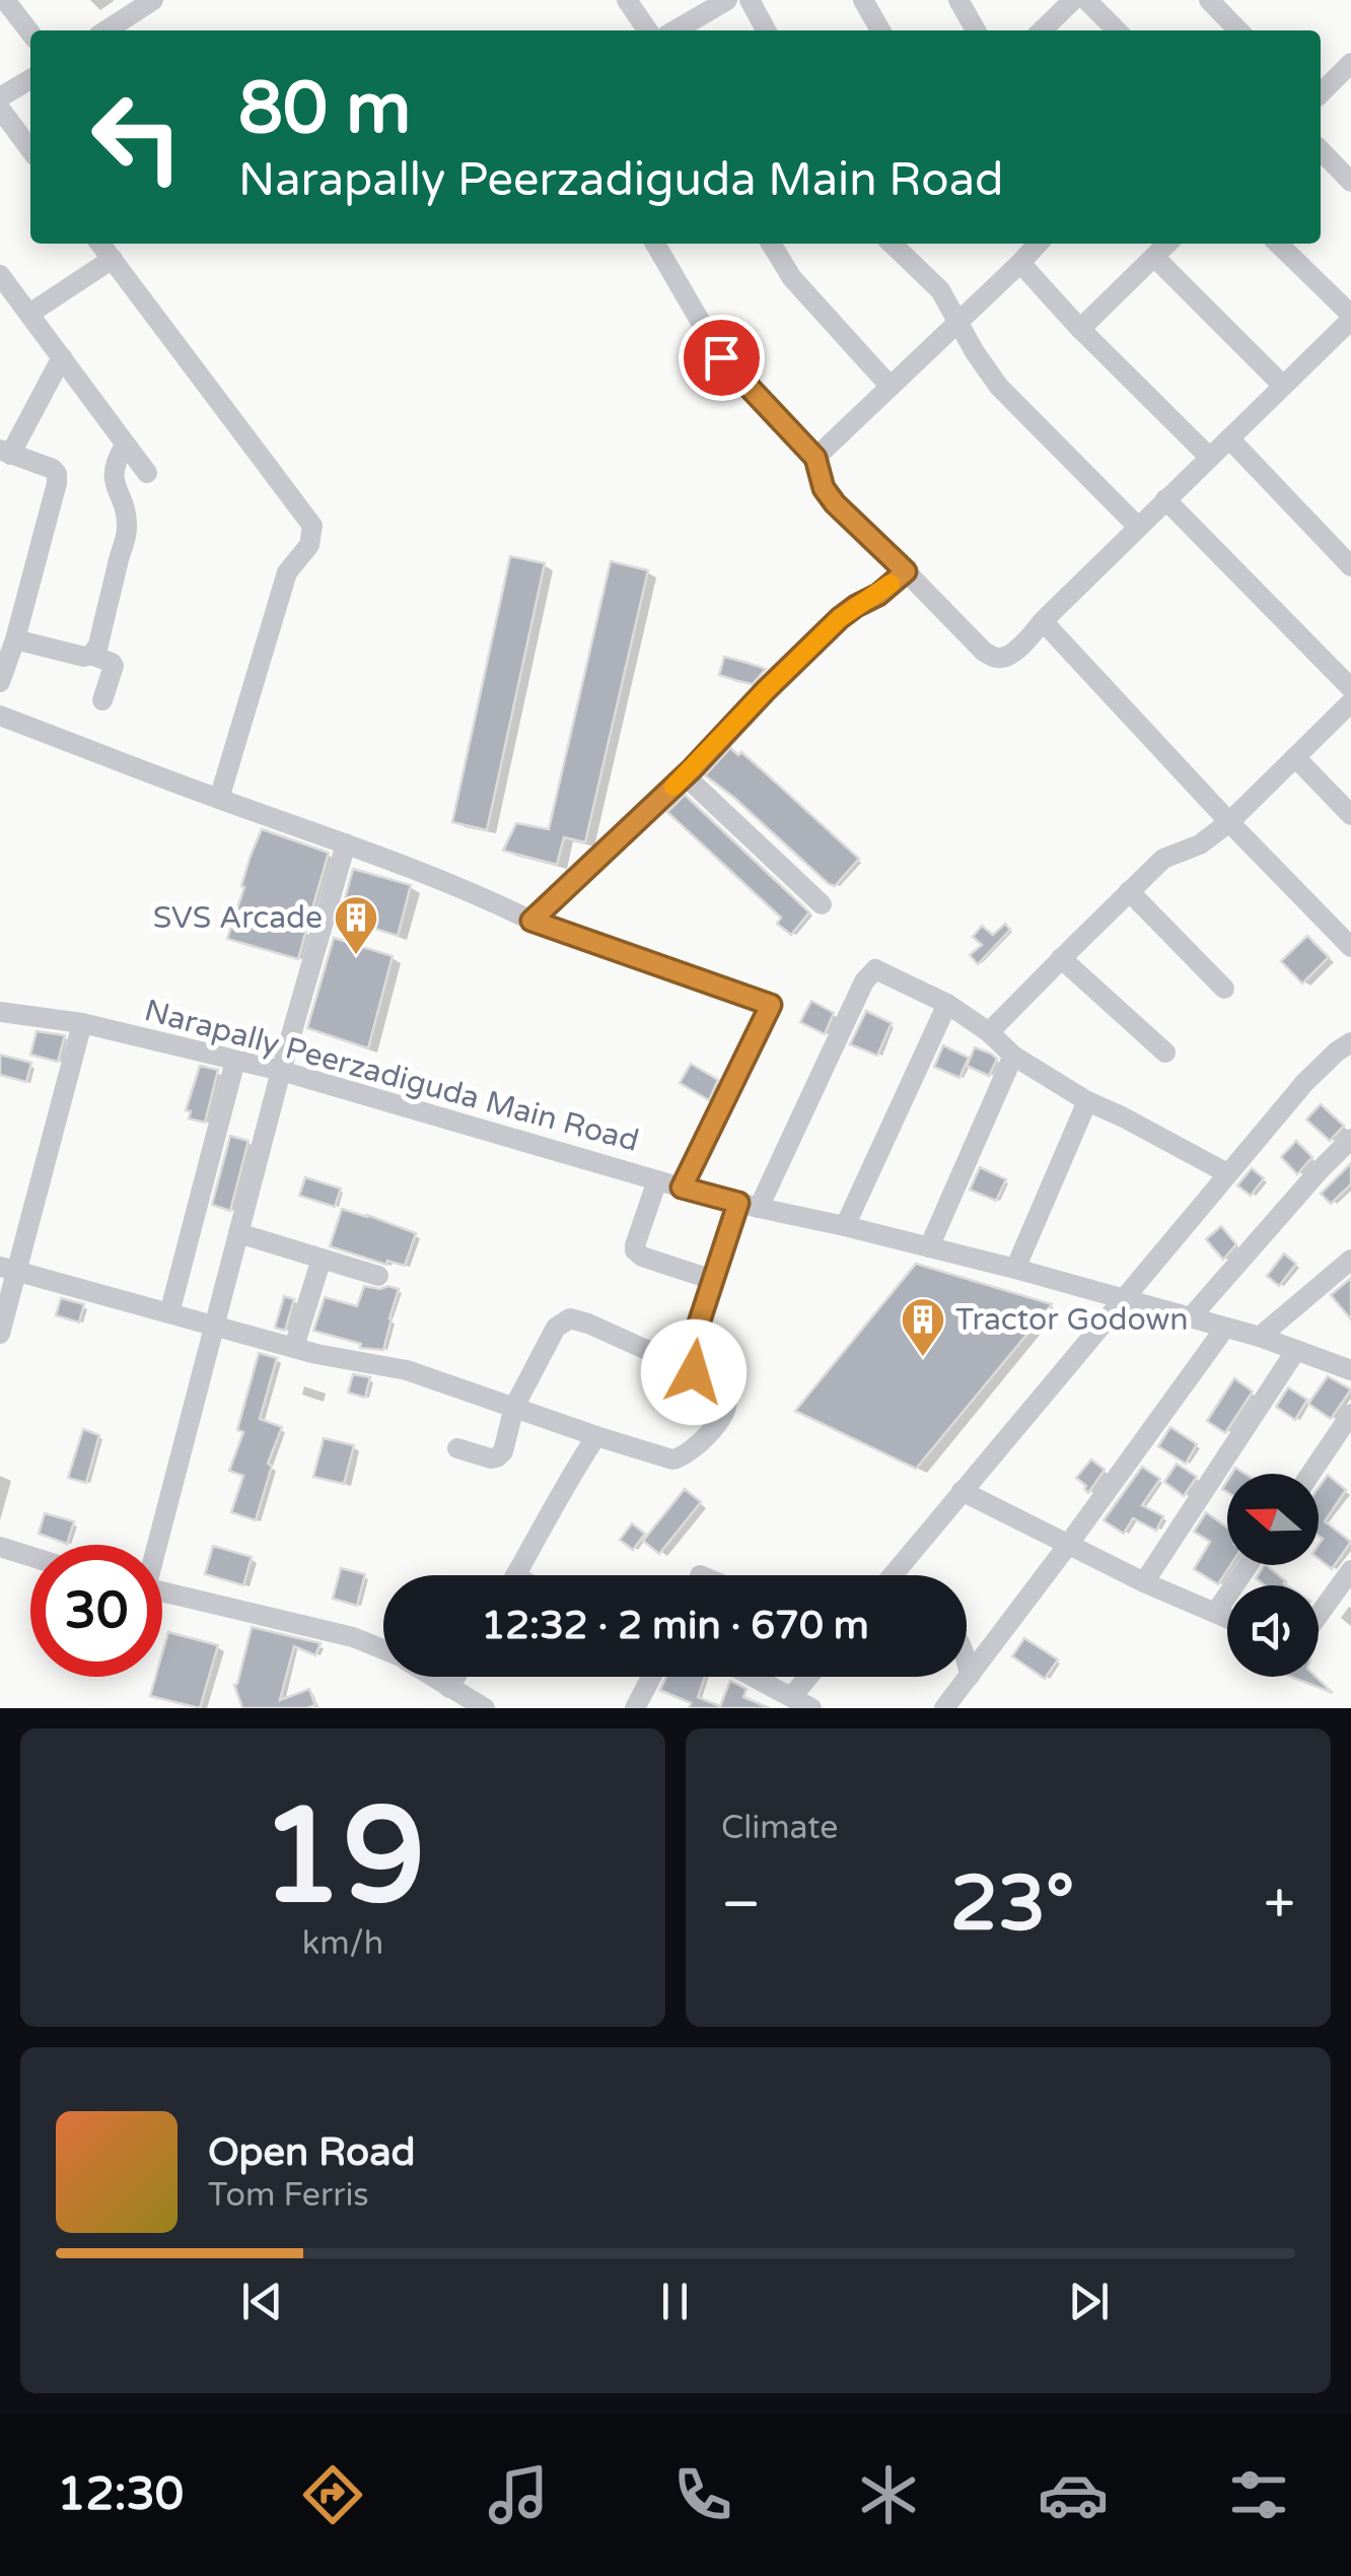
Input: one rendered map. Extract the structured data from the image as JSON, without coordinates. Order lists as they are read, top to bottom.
{
  "streets": {
    "street": ["Narapally Peerzadiguda Main Road"]
  },
  "places": {
    "building": ["SVS Arcade", "Tractor Godown"]
  },
  "north": "left",
  "page": {
    "turn": ["80 m", "Narapally Peerzadiguda Main Road"],
    "limit": "30",
    "trip": "12:32 · 2 min · 670 m",
    "tile": [
      ["19", "km/h"],
      "Climate"
    ],
    "heat": ["−", "23°", "+"],
    "song": ["Open Road", "Tom Ferris"],
    "tabs": "12:30"
  }
}
